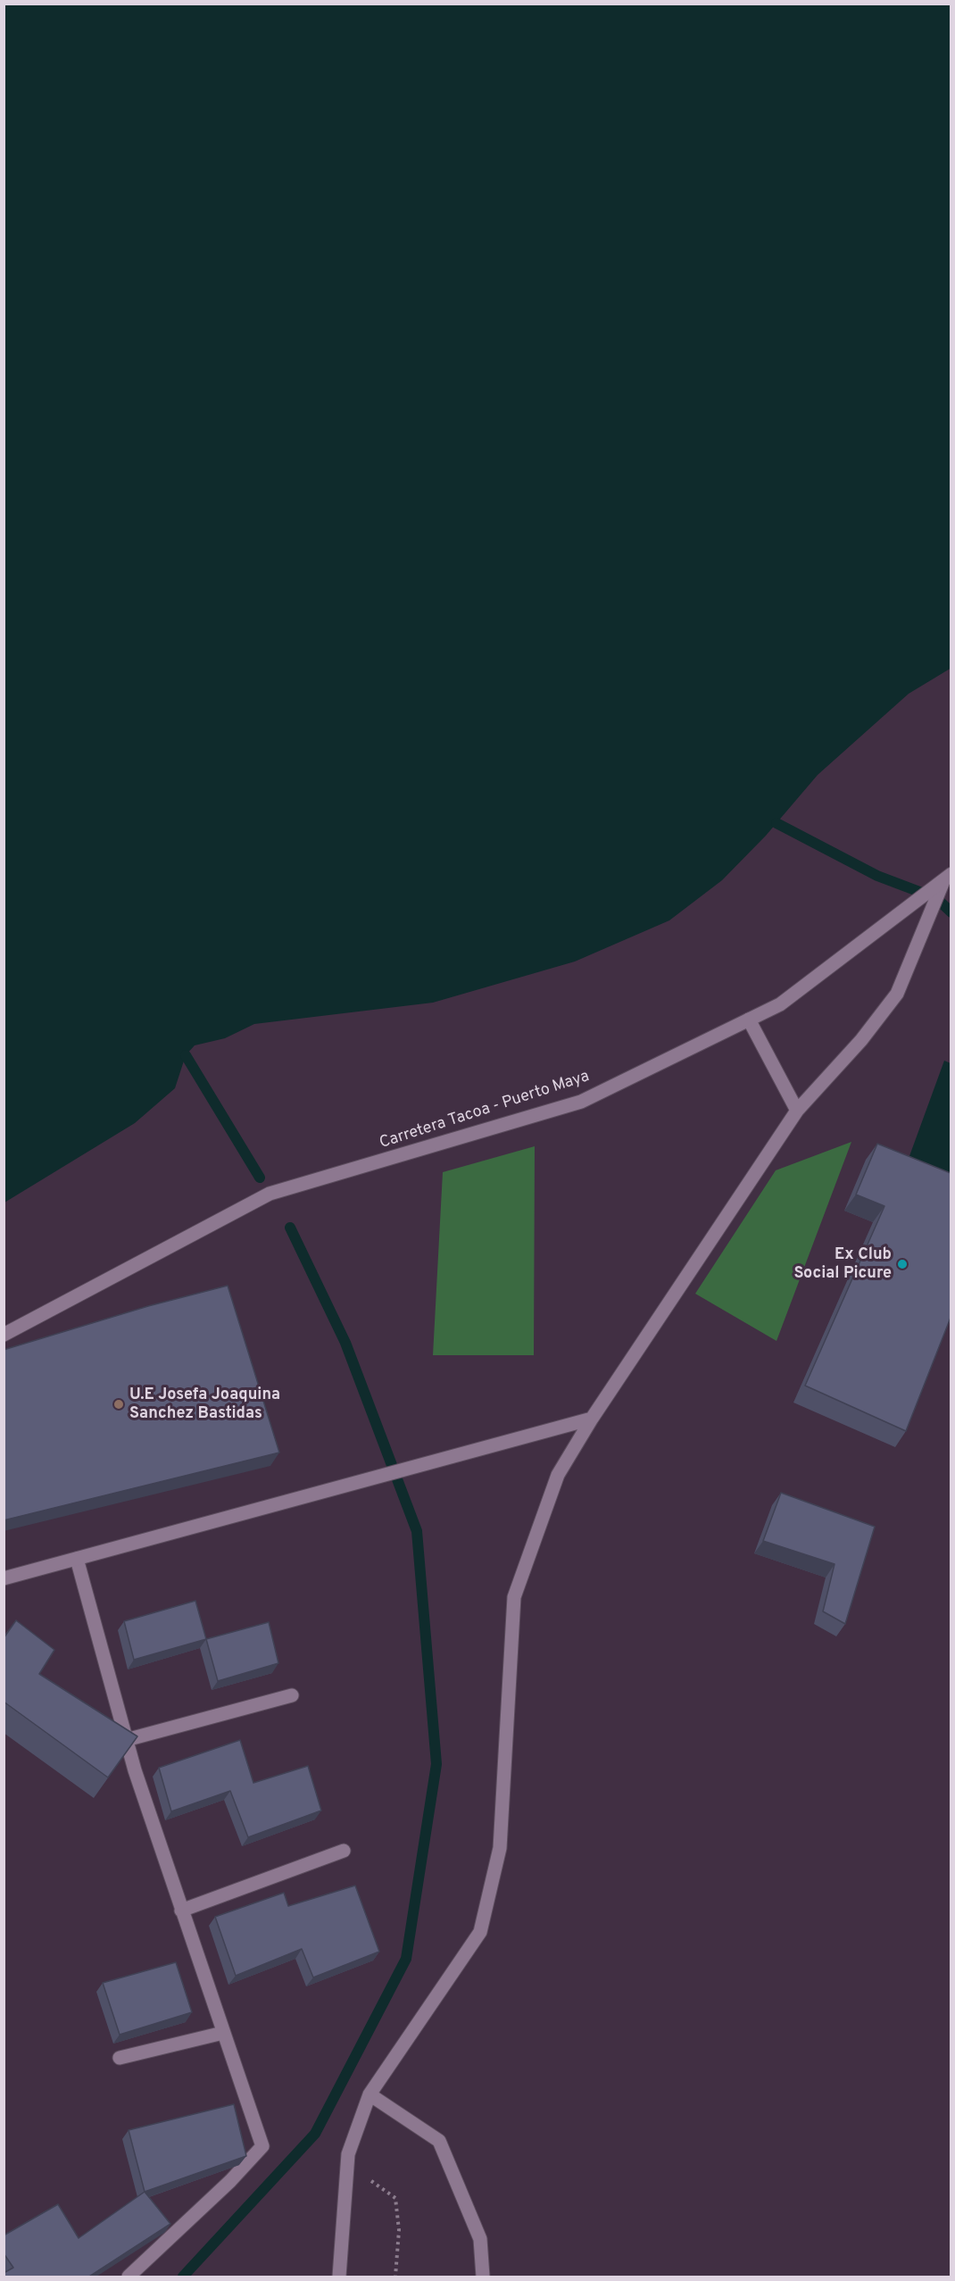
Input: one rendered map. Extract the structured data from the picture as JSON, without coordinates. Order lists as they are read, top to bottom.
{
  "streets": {
    "street": ["Carretera Tacoa - Puerto Maya"]
  },
  "places": ["Ex Club Social Picure", "U.E Josefa Joaquina Sanchez Bastidas"]
}
